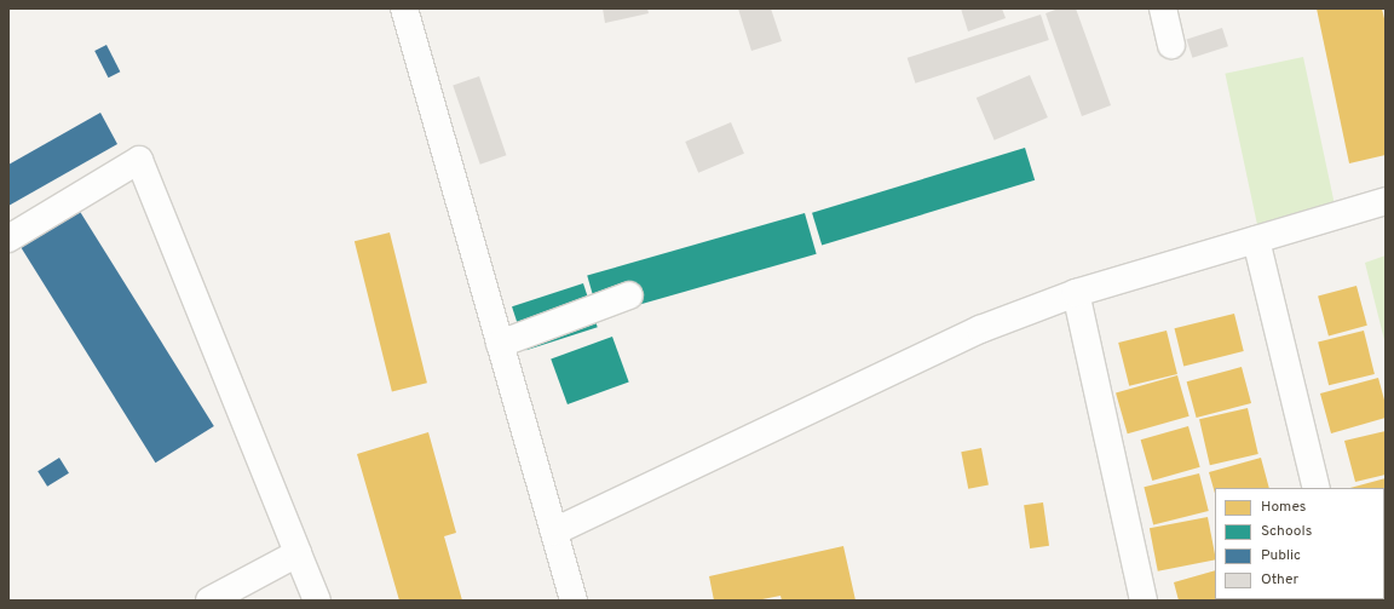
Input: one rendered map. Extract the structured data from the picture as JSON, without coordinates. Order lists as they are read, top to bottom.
{
  "legend": [
    "Homes",
    "Schools",
    "Public",
    "Other"
  ]
}
